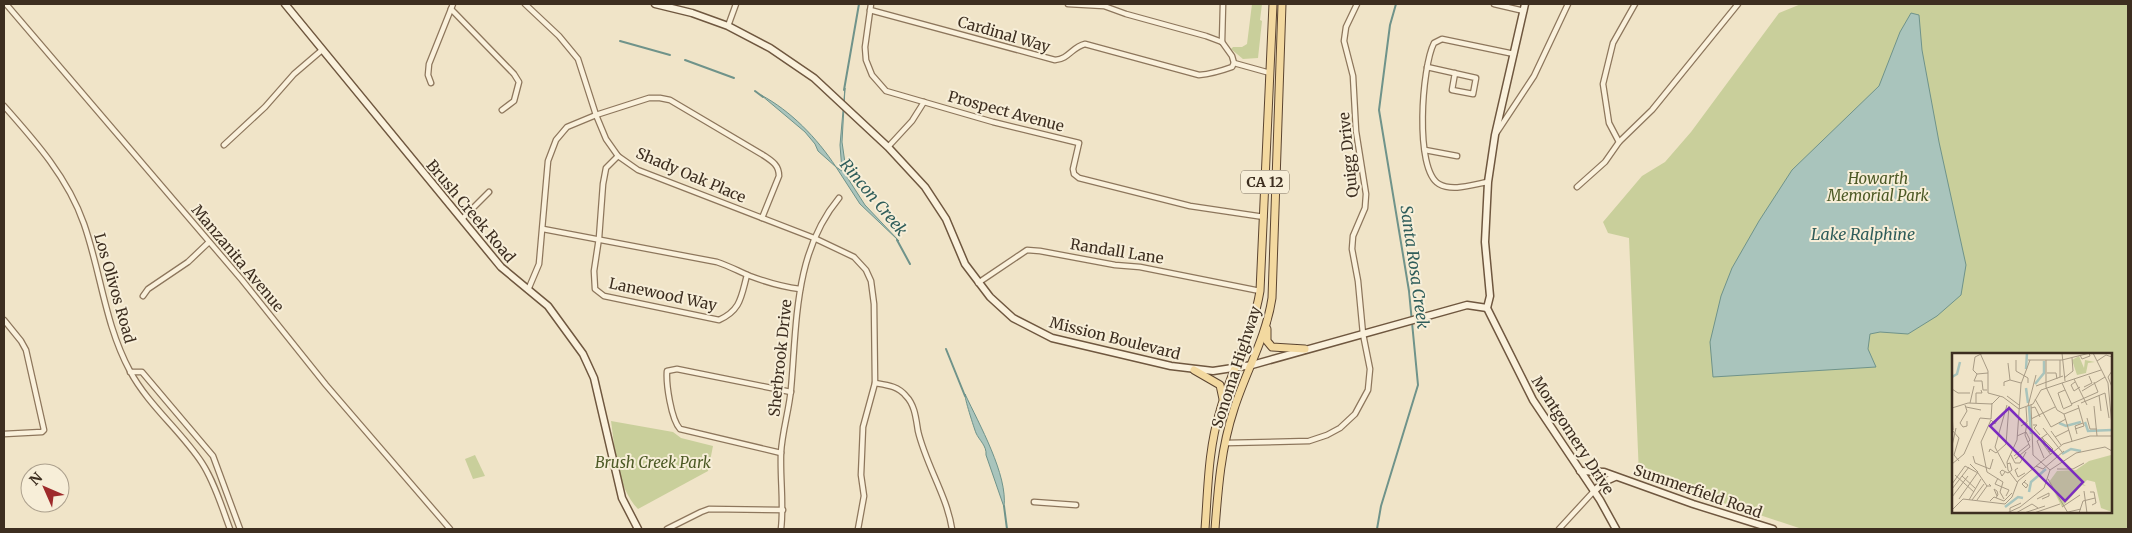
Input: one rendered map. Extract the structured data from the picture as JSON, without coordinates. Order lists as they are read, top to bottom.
{
  "streets": {
    "main road": [
      "CA 12",
      "Brush Creek Road",
      "Mission Boulevard",
      "Sonoma Highway",
      "Montgomery Drive",
      "Summerfield Road"
    ],
    "street": [
      "Cardinal Way",
      "Prospect Avenue",
      "Quigg Drive",
      "Shady Oak Place",
      "Randall Lane",
      "Manzanita Avenue",
      "Los Olivos Road",
      "Lanewood Way",
      "Sherbrook Drive"
    ]
  },
  "crossings": [
    ["Cardinal Way", "Prospect Avenue"],
    ["Prospect Avenue", "Sonoma Highway"],
    ["Quigg Drive", "Mission Boulevard"],
    ["Quigg Drive", "Sonoma Highway"],
    ["Shady Oak Place", "Lanewood Way"],
    ["Shady Oak Place", "Sherbrook Drive"],
    ["Randall Lane", "Mission Boulevard"],
    ["Randall Lane", "Sonoma Highway"],
    ["Mission Boulevard", "Sonoma Highway"],
    ["Mission Boulevard", "Montgomery Drive"],
    ["Montgomery Drive", "Summerfield Road"]
  ],
  "water": ["Rincon Creek", "Lake Ralphine", "Santa Rosa Creek"],
  "parks": ["Howarth Memorial Park", "Brush Creek Park"],
  "north": "top left"
}
